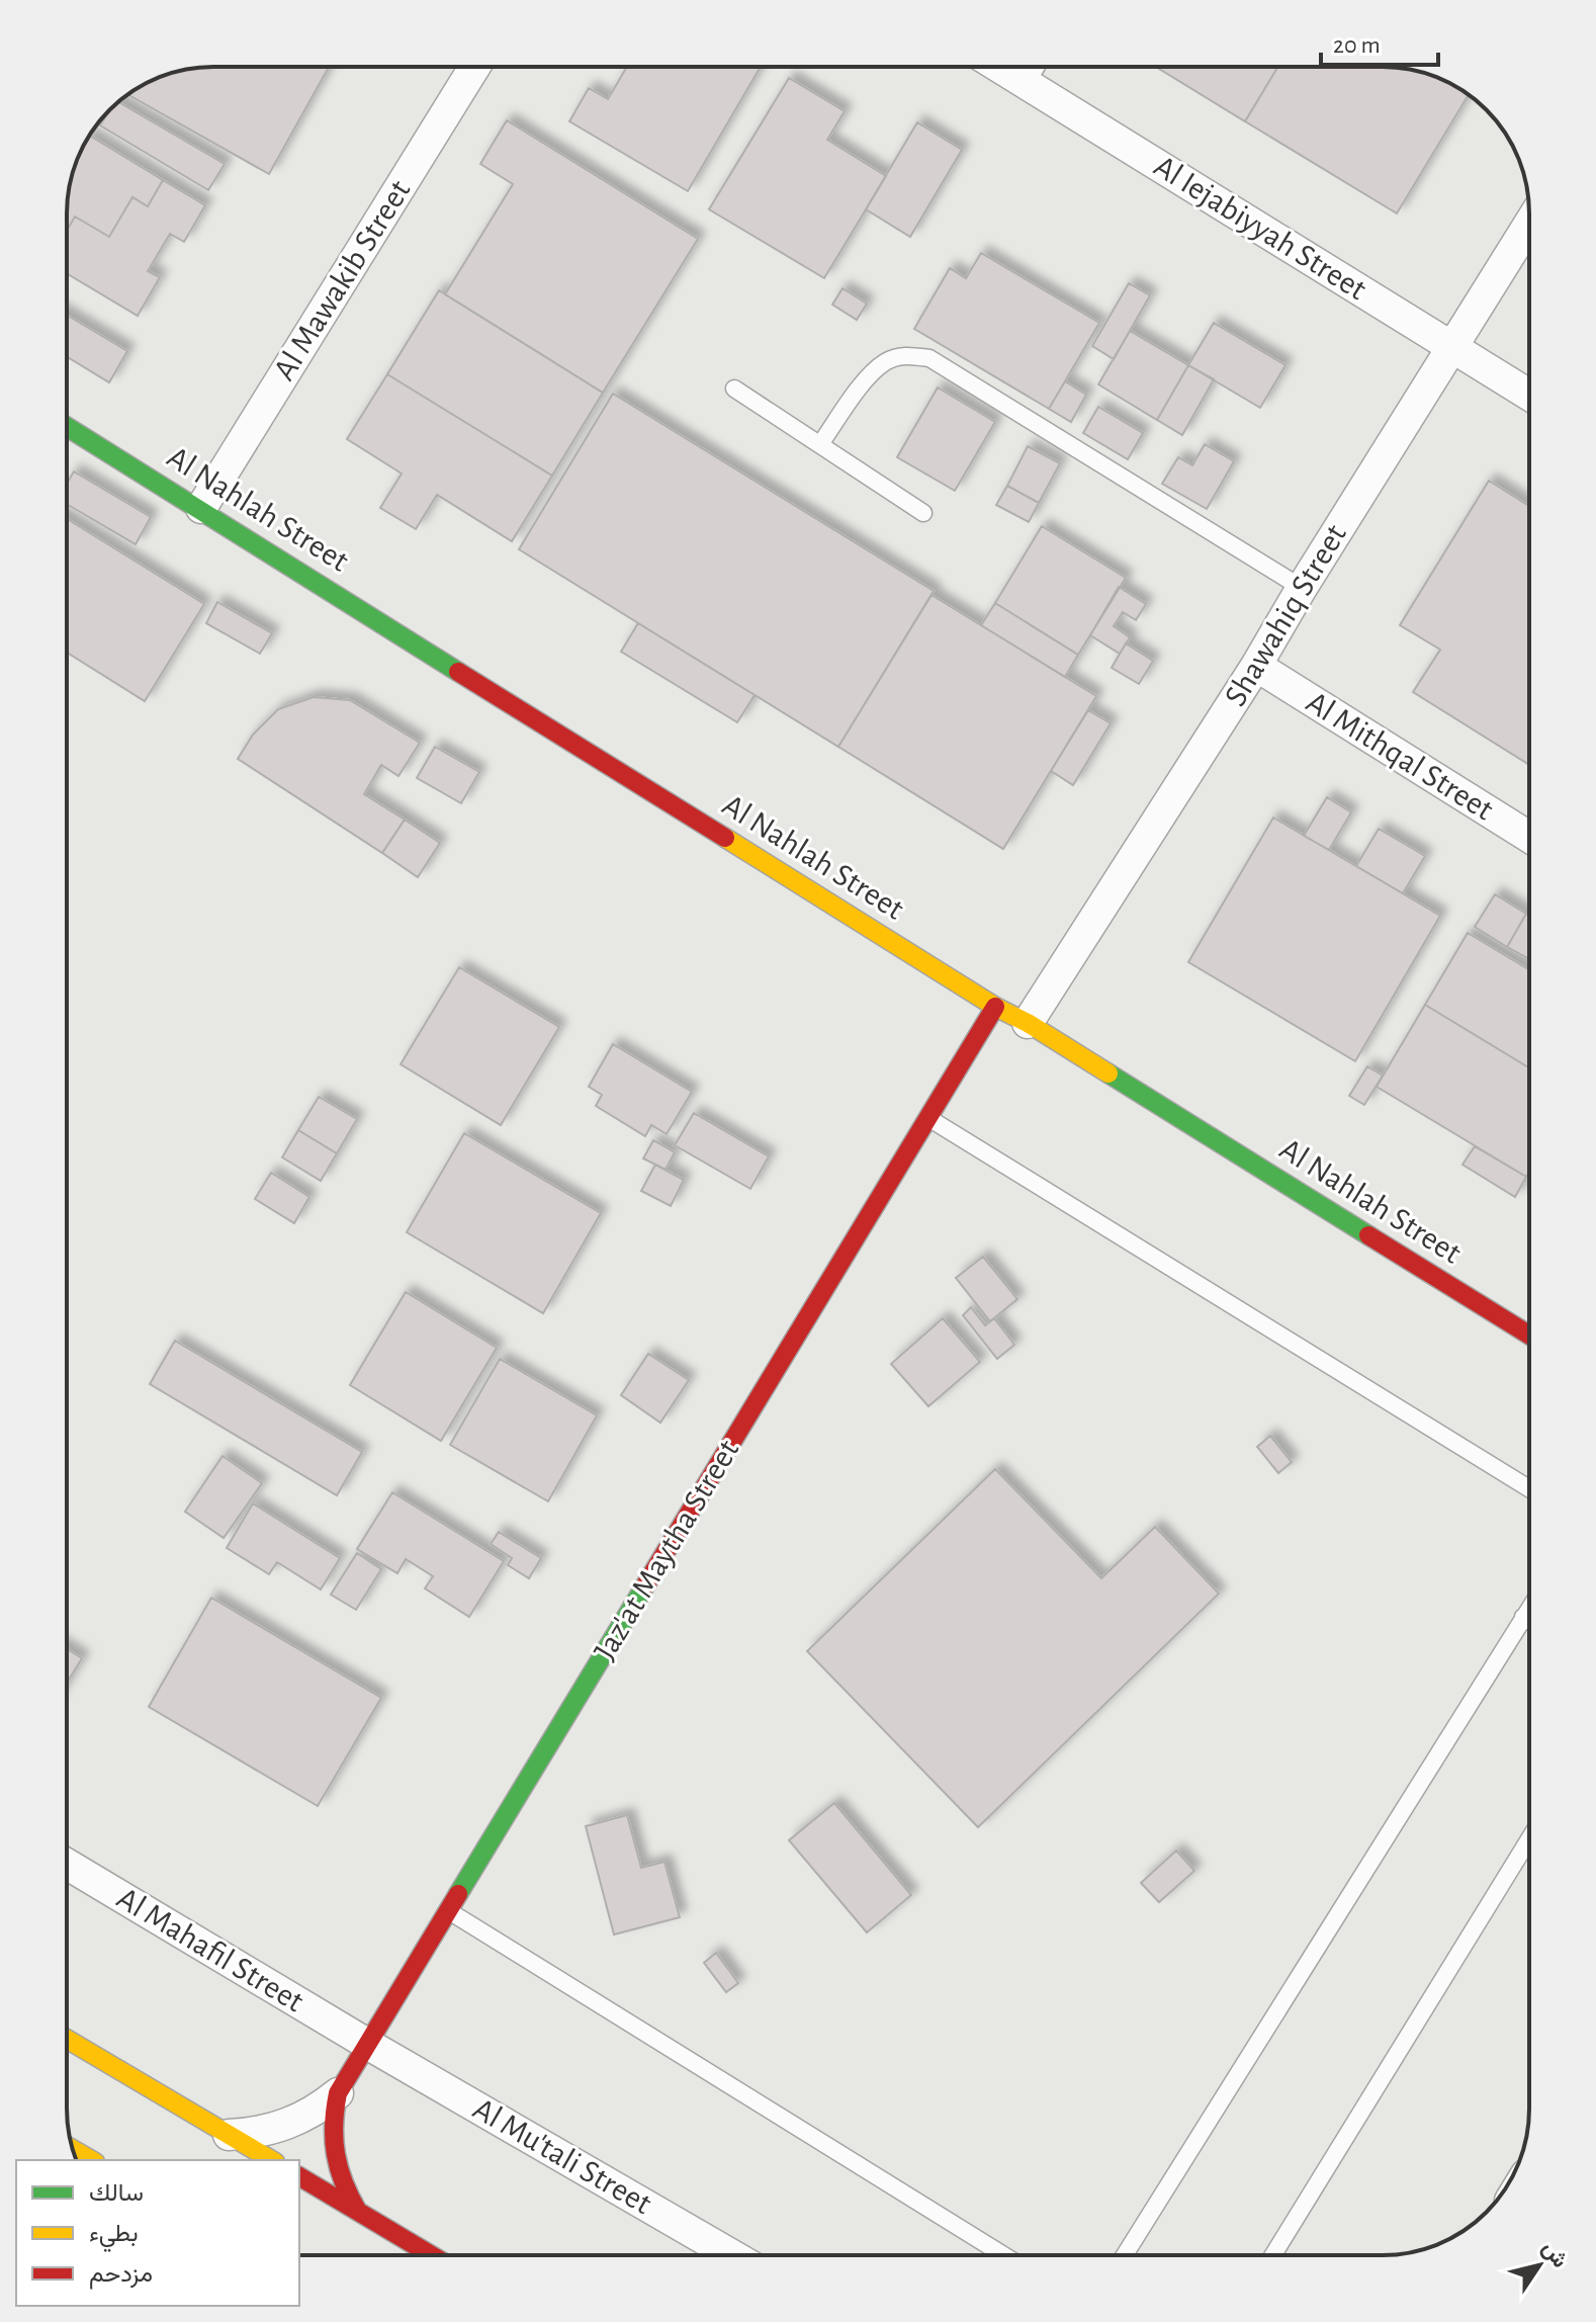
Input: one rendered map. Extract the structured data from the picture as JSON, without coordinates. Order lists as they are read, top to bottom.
{
  "streets": {
    "street": [
      "Al Iejabiyyah Street",
      "Al Mawakib Street",
      "Al Nahlah Street",
      "Shawahiq Street",
      "Al Mithqal Street",
      "Jaz'at Maytha Street",
      "Al Mahafil Street",
      "Al Mu'tali Street"
    ]
  },
  "crossings": [
    ["Al Iejabiyyah Street", "Shawahiq Street"],
    ["Al Mawakib Street", "Al Nahlah Street"],
    ["Al Nahlah Street", "Shawahiq Street"],
    ["Al Nahlah Street", "Jaz'at Maytha Street"],
    ["Shawahiq Street", "Al Mithqal Street"],
    ["Jaz'at Maytha Street", "Al Mahafil Street"],
    ["Jaz'at Maytha Street", "Al Mu'tali Street"],
    ["Al Mahafil Street", "Al Mu'tali Street"]
  ],
  "legend": ["سالك", "بطيء", "مزدحم"],
  "scale_bar": "20 m",
  "north": "top right"
}
